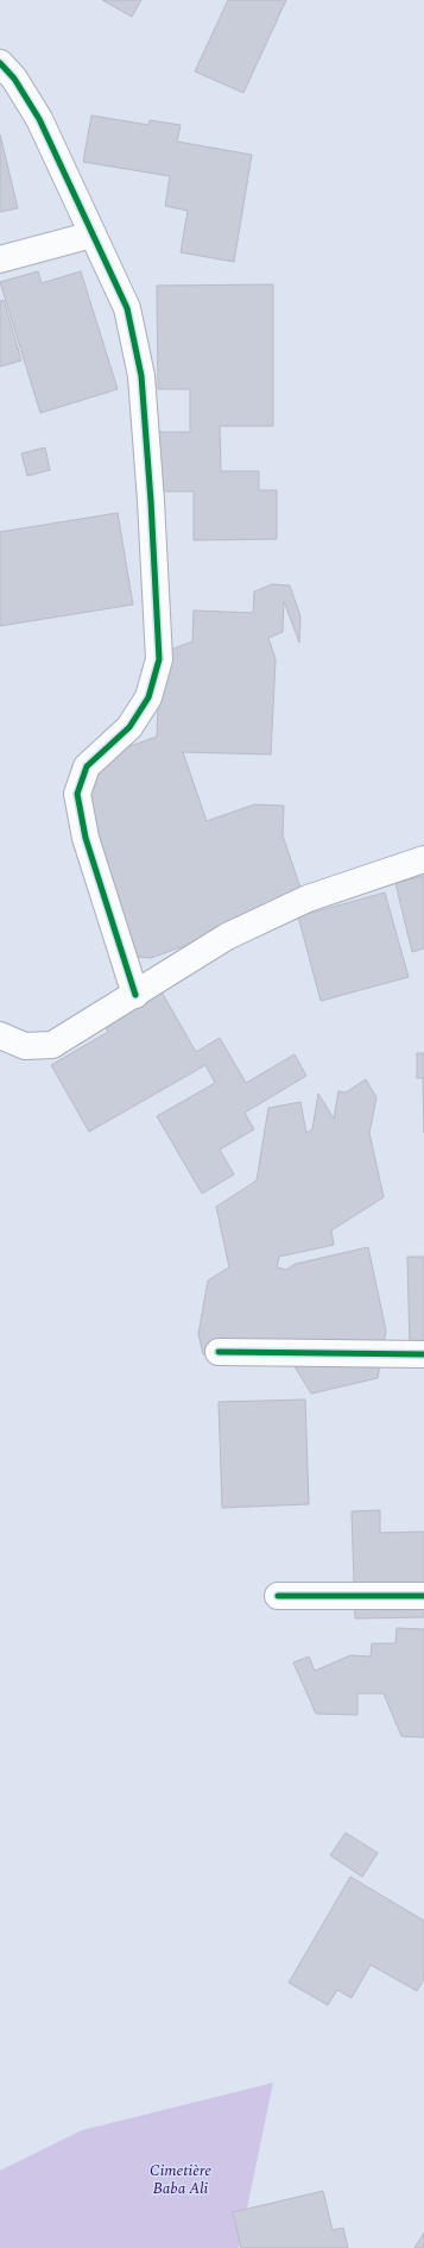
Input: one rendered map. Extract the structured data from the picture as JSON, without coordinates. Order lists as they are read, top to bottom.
{
  "parks": ["Cimetière Baba Ali"]
}
